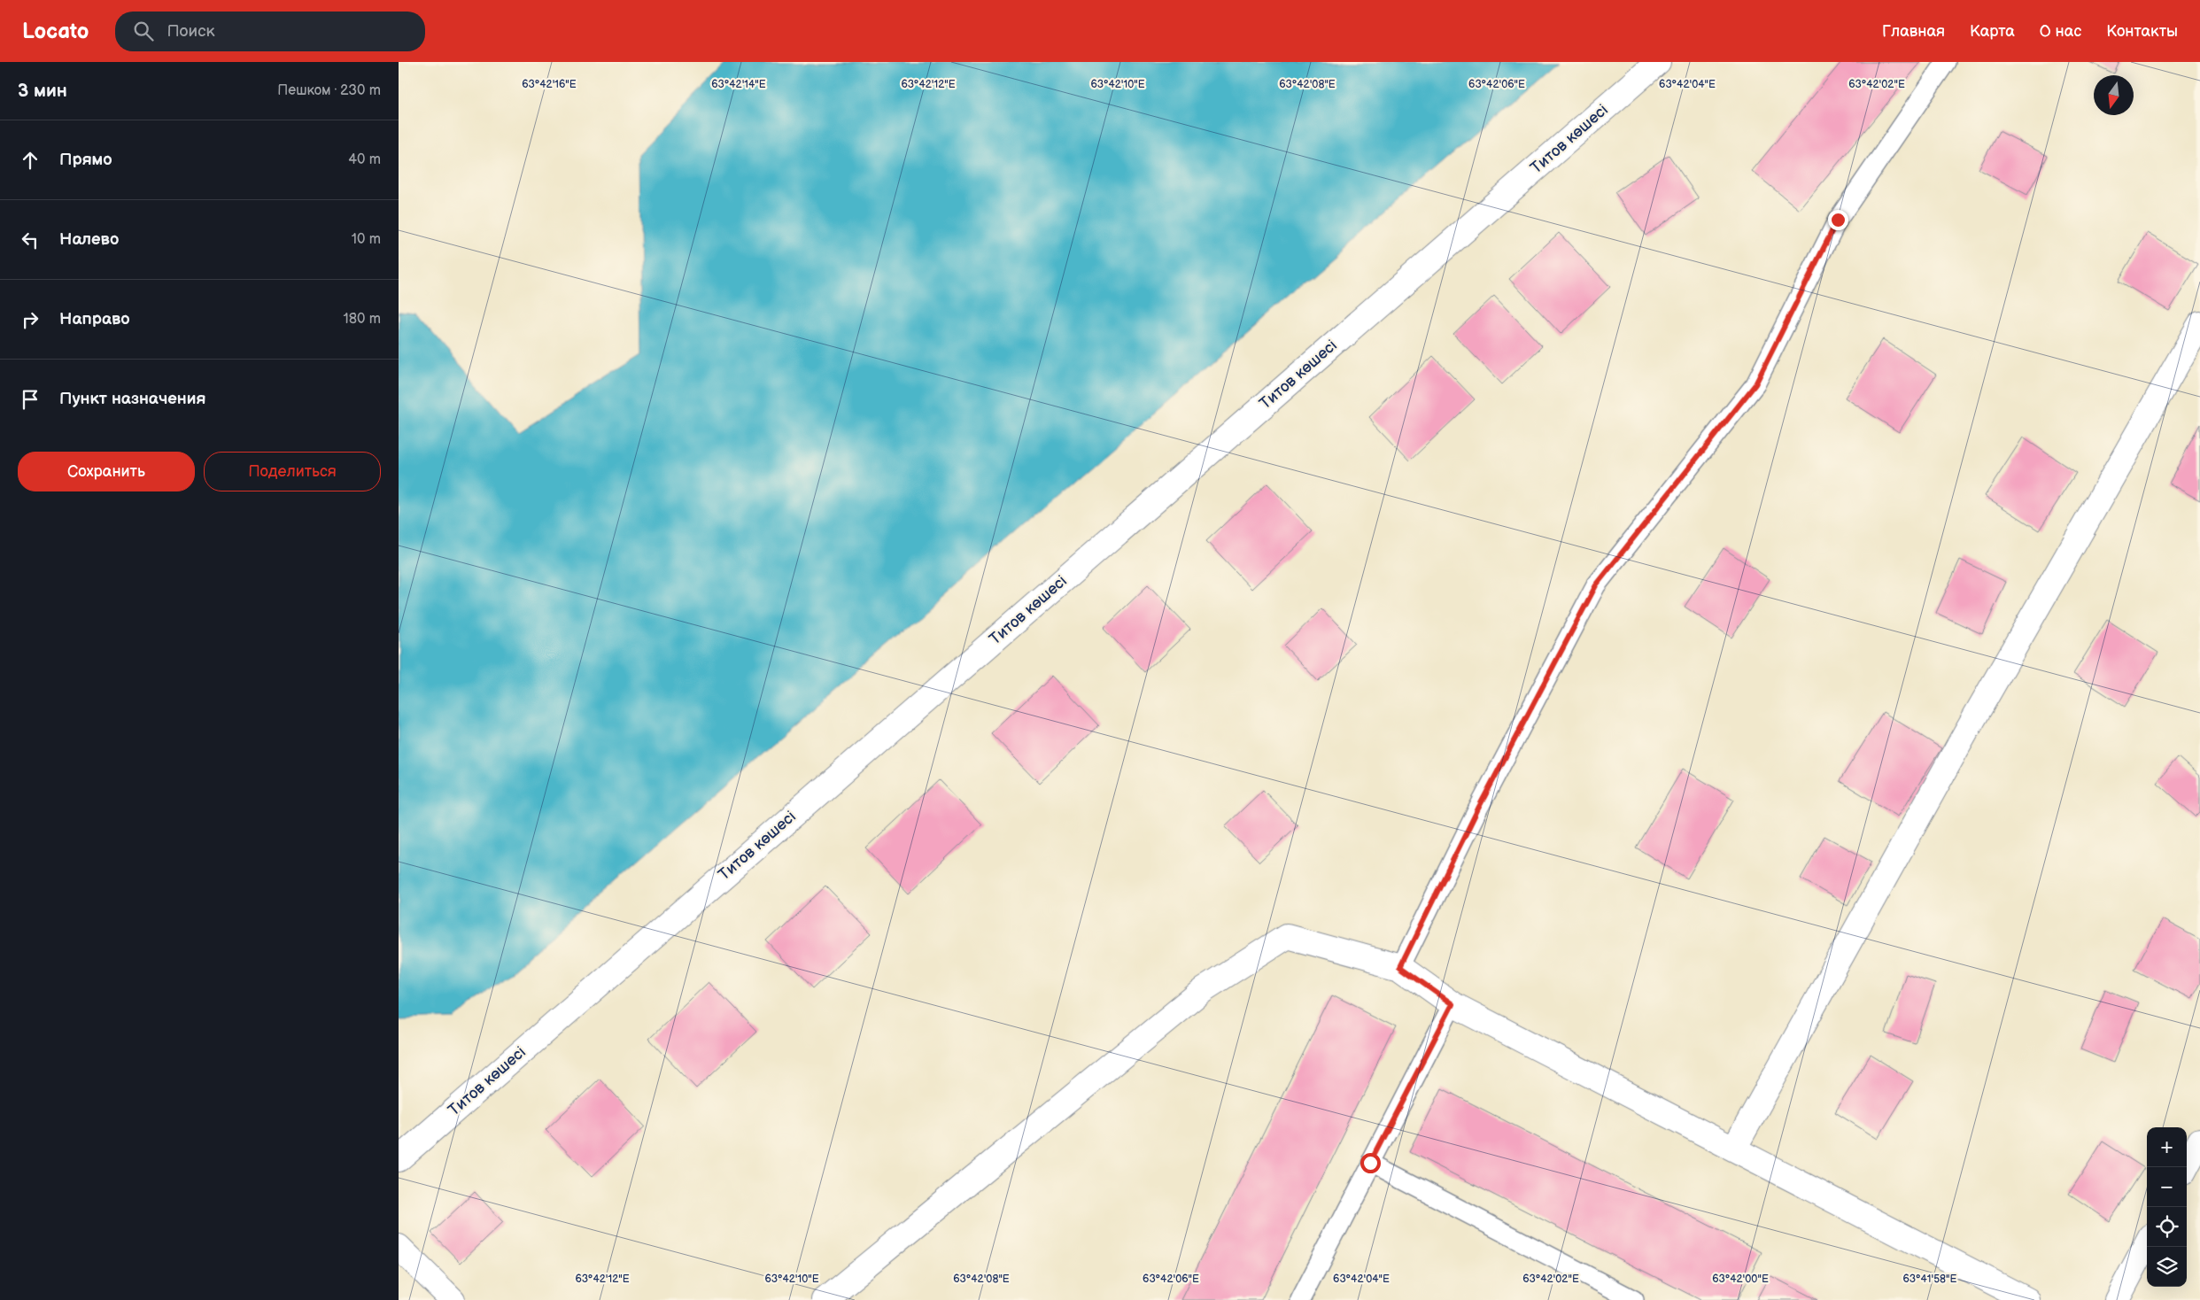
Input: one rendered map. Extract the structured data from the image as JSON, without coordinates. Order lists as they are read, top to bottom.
{
  "streets": {
    "street": ["Титов көшесі"]
  },
  "north": "bottom",
  "page": {
    "header": "Locato",
    "search": "Поиск",
    "nav": [
      "Главная",
      "Карта",
      "О нас",
      "Контакты"
    ],
    "heading": ["3 мин", "Пешком · 230 m"],
    "list": [
      ["Прямо", "40 m"],
      ["Налево", "10 m"],
      ["Направо", "180 m"],
      "Пункт назначения"
    ],
    "buttons": ["Сохранить", "Поделиться"],
    "map_buttons": ["+", "−"]
  },
  "coordinates": [
    "63°42'16\"E",
    "63°42'14\"E",
    "63°42'12\"E",
    "63°42'10\"E",
    "63°42'08\"E",
    "63°42'06\"E",
    "63°42'04\"E",
    "63°42'02\"E",
    "63°42'00\"E",
    "63°41'58\"E"
  ]
}
